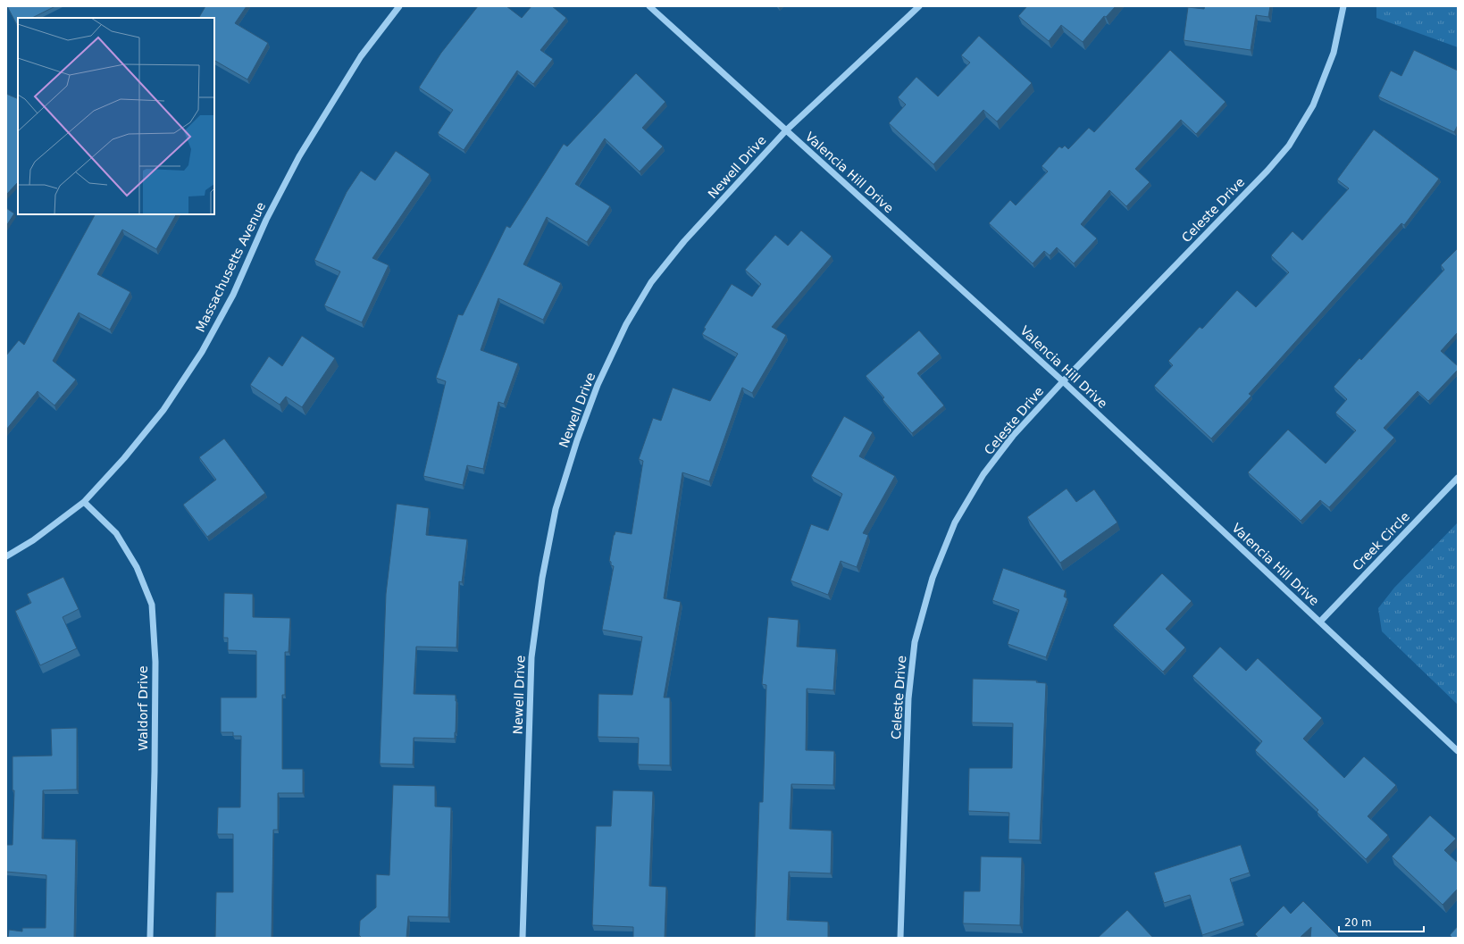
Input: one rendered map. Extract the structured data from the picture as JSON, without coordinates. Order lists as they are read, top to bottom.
{
  "streets": {
    "street": [
      "Newell Drive",
      "Valencia Hill Drive",
      "Celeste Drive",
      "Massachusetts Avenue",
      "Creek Circle",
      "Waldorf Drive"
    ]
  },
  "crossings": [
    ["Newell Drive", "Valencia Hill Drive"],
    ["Valencia Hill Drive", "Celeste Drive"],
    ["Valencia Hill Drive", "Creek Circle"],
    ["Massachusetts Avenue", "Waldorf Drive"]
  ],
  "scale_bar": "20 m"
}
